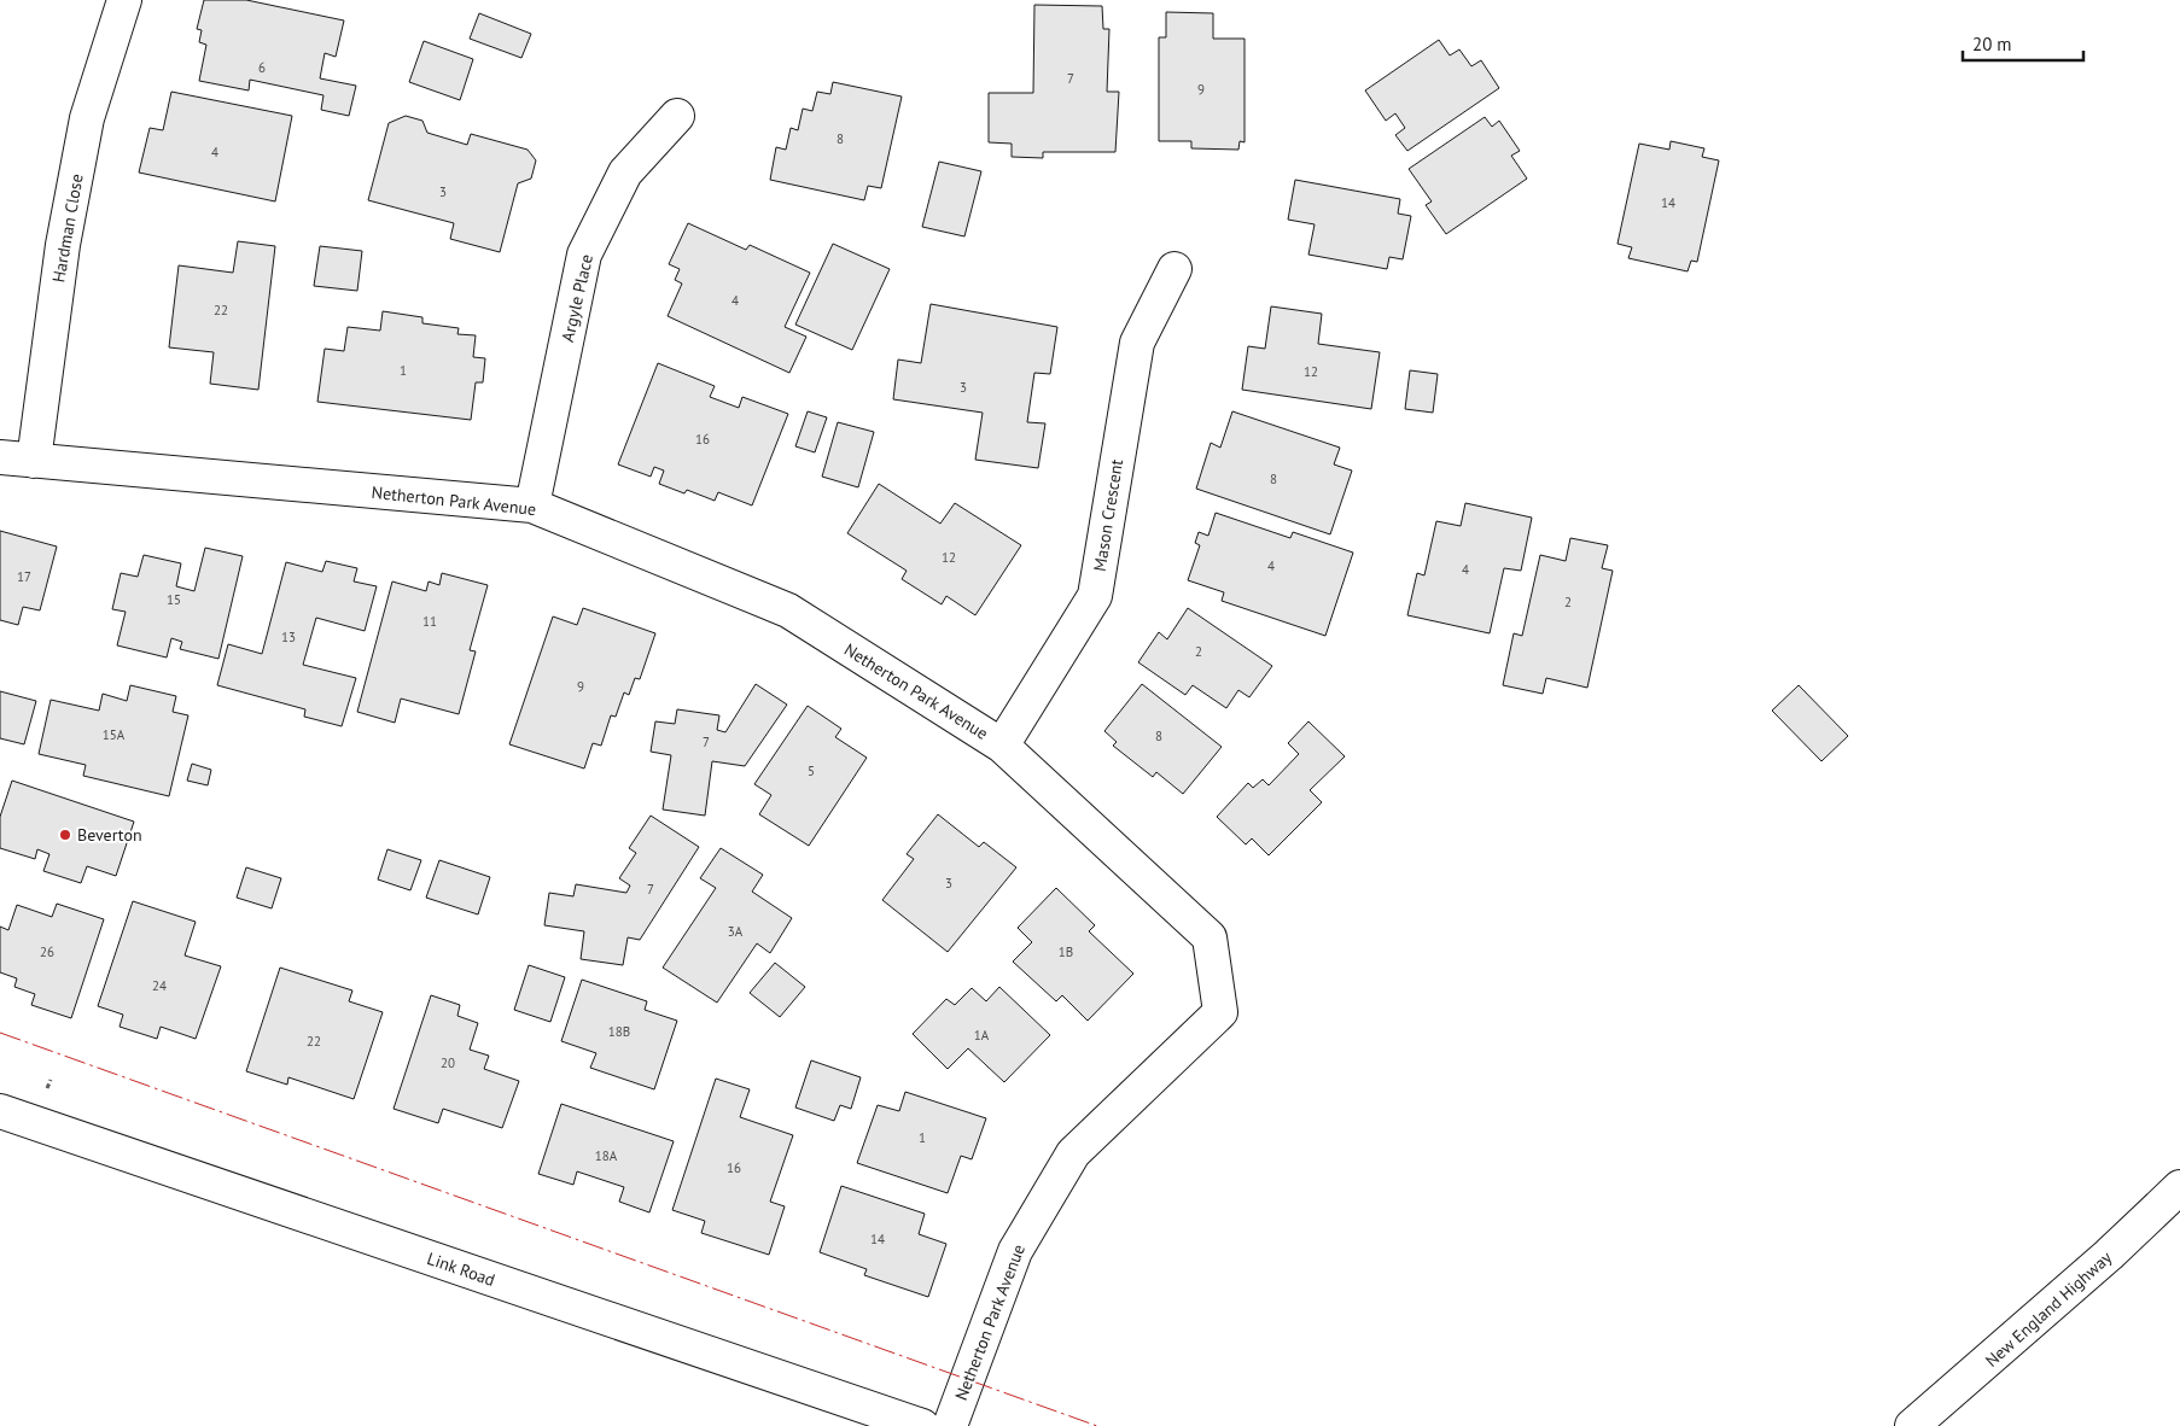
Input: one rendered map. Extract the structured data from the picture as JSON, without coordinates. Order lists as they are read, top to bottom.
{
  "streets": {
    "main road": [
      "Hardman Close",
      "Argyle Place",
      "Netherton Park Avenue",
      "Mason Crescent",
      "Link Road",
      "New England Highway"
    ]
  },
  "crossings": [
    ["Hardman Close", "Netherton Park Avenue"],
    ["Argyle Place", "Netherton Park Avenue"],
    ["Netherton Park Avenue", "Mason Crescent"]
  ],
  "places": ["Beverton"],
  "house_numbers": [
    "6",
    "7",
    "9",
    "8",
    "4",
    "3",
    "14",
    "4",
    "22",
    "1",
    "12",
    "3",
    "16",
    "8",
    "12",
    "4",
    "4",
    "17",
    "15",
    "2",
    "11",
    "13",
    "2",
    "9",
    "15A",
    "8",
    "7",
    "5",
    "3",
    "7",
    "3A",
    "26",
    "1B",
    "24",
    "18B",
    "1A",
    "22",
    "20",
    "1",
    "18A",
    "16",
    "14"
  ],
  "scale_bar": "20 m"
}
